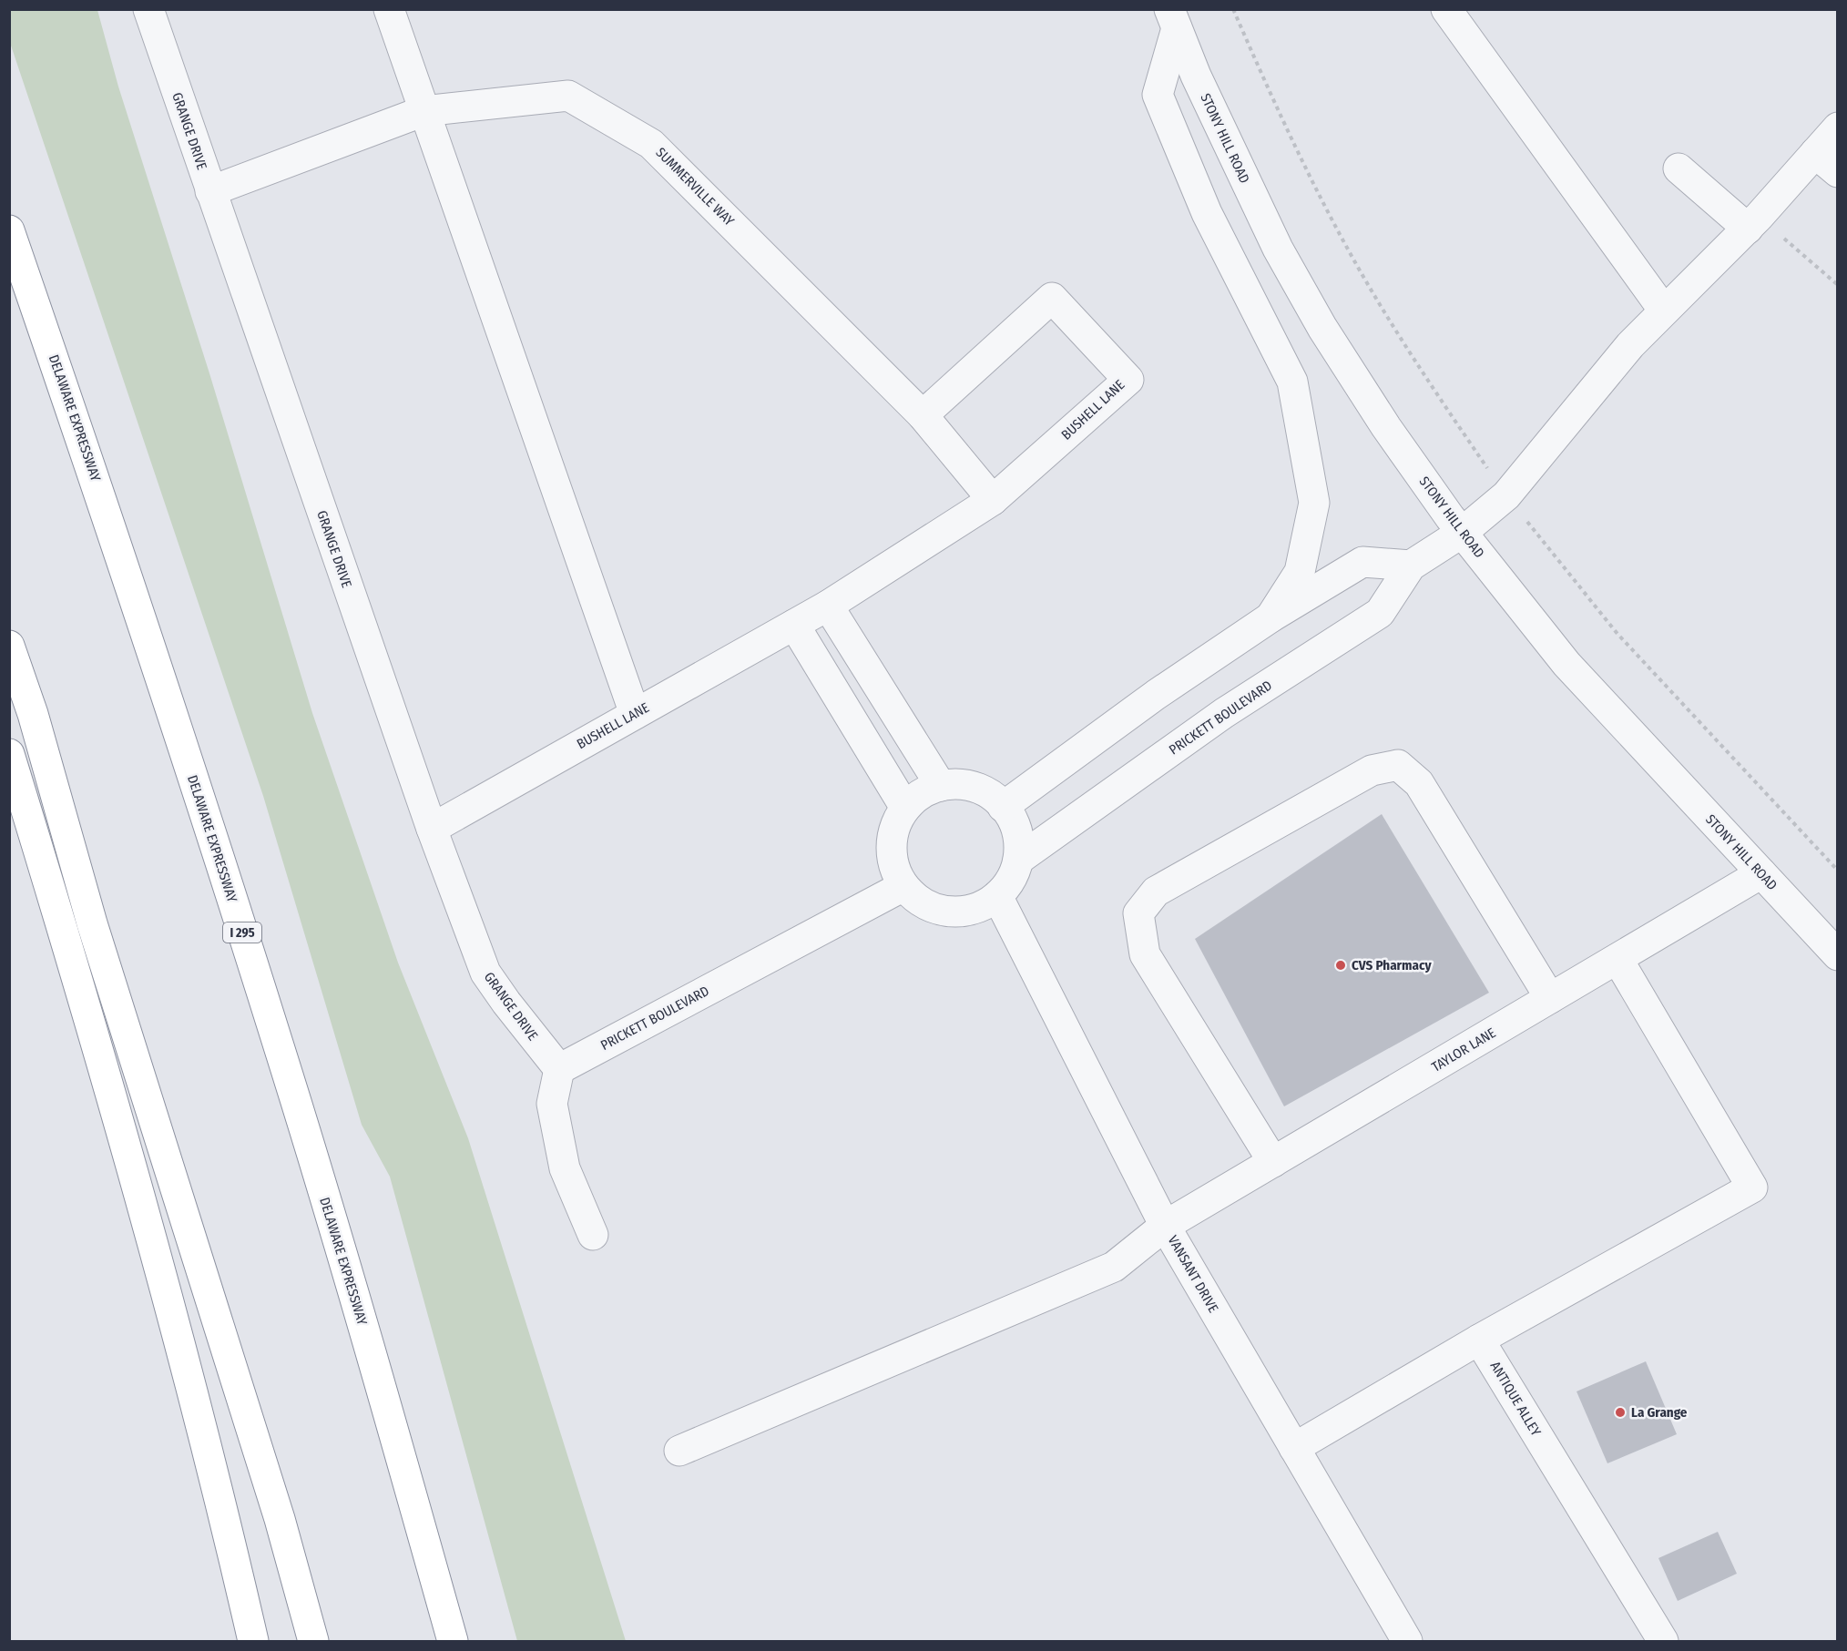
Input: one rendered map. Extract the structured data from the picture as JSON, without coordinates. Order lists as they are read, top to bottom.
{
  "streets": {
    "highway": ["DELAWARE EXPRESSWAY", "I 295"],
    "street": [
      "GRANGE DRIVE",
      "STONY HILL ROAD",
      "SUMMERVILLE WAY",
      "BUSHELL LANE",
      "PRICKETT BOULEVARD",
      "TAYLOR LANE",
      "VANSANT DRIVE",
      "ANTIQUE ALLEY"
    ]
  },
  "crossings": [
    ["GRANGE DRIVE", "SUMMERVILLE WAY"],
    ["GRANGE DRIVE", "BUSHELL LANE"],
    ["GRANGE DRIVE", "PRICKETT BOULEVARD"],
    ["STONY HILL ROAD", "PRICKETT BOULEVARD"],
    ["STONY HILL ROAD", "TAYLOR LANE"],
    ["SUMMERVILLE WAY", "BUSHELL LANE"],
    ["PRICKETT BOULEVARD", "VANSANT DRIVE"],
    ["TAYLOR LANE", "VANSANT DRIVE"]
  ],
  "places": ["CVS Pharmacy", "La Grange"]
}
